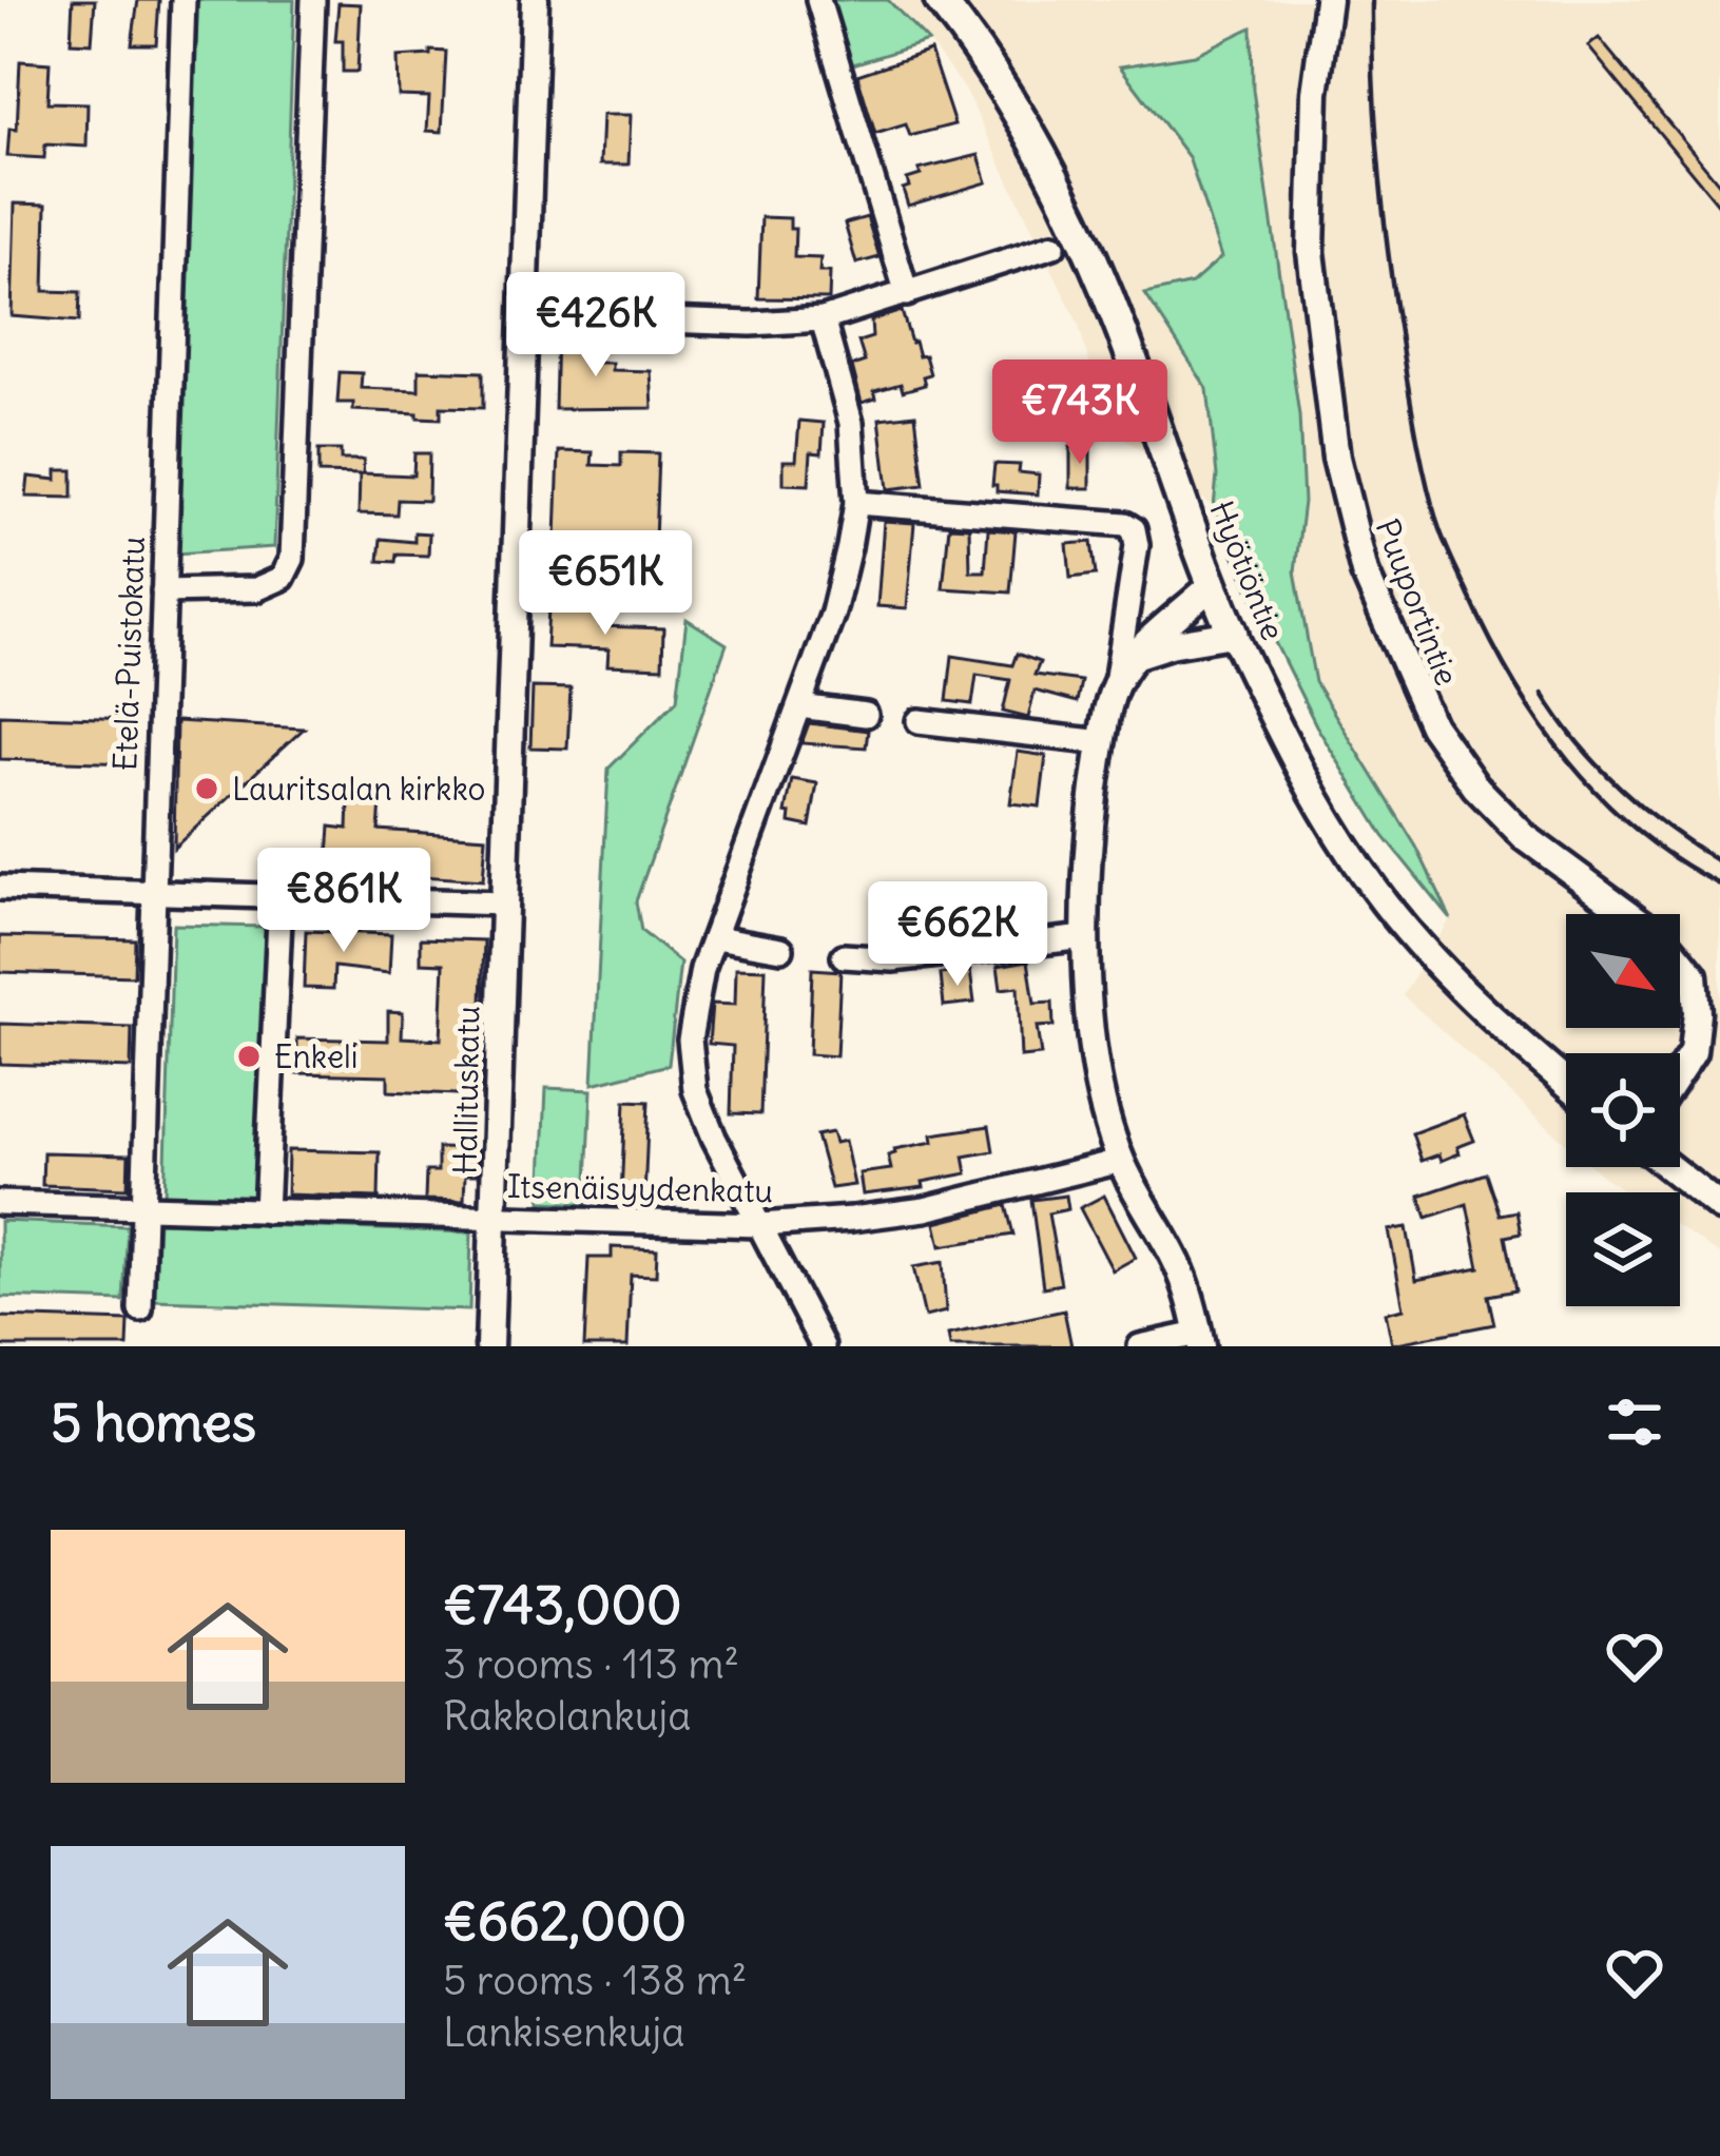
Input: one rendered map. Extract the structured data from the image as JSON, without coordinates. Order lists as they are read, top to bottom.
{
  "streets": {
    "main road": ["Hyötiöntie"],
    "street": [
      "Puuportintie",
      "Etelä-Puistokatu",
      "Hallituskatu",
      "Itsenäisyydenkatu"
    ]
  },
  "crossings": [
    ["Etelä-Puistokatu", "Itsenäisyydenkatu"],
    ["Hallituskatu", "Itsenäisyydenkatu"]
  ],
  "places": ["Lauritsalan kirkko", "Enkeli"],
  "north": "bottom right",
  "page": {
    "price": [
      "€426K",
      "€743K",
      "€651K",
      "€861K",
      "€662K"
    ],
    "heading": "5 homes",
    "list": [
      {
        "name": "€743,000",
        "note": "3 rooms · 113 m² · Rakkolankuja"
      },
      {
        "name": "€662,000",
        "note": "5 rooms · 138 m² · Lankisenkuja"
      }
    ]
  }
}
